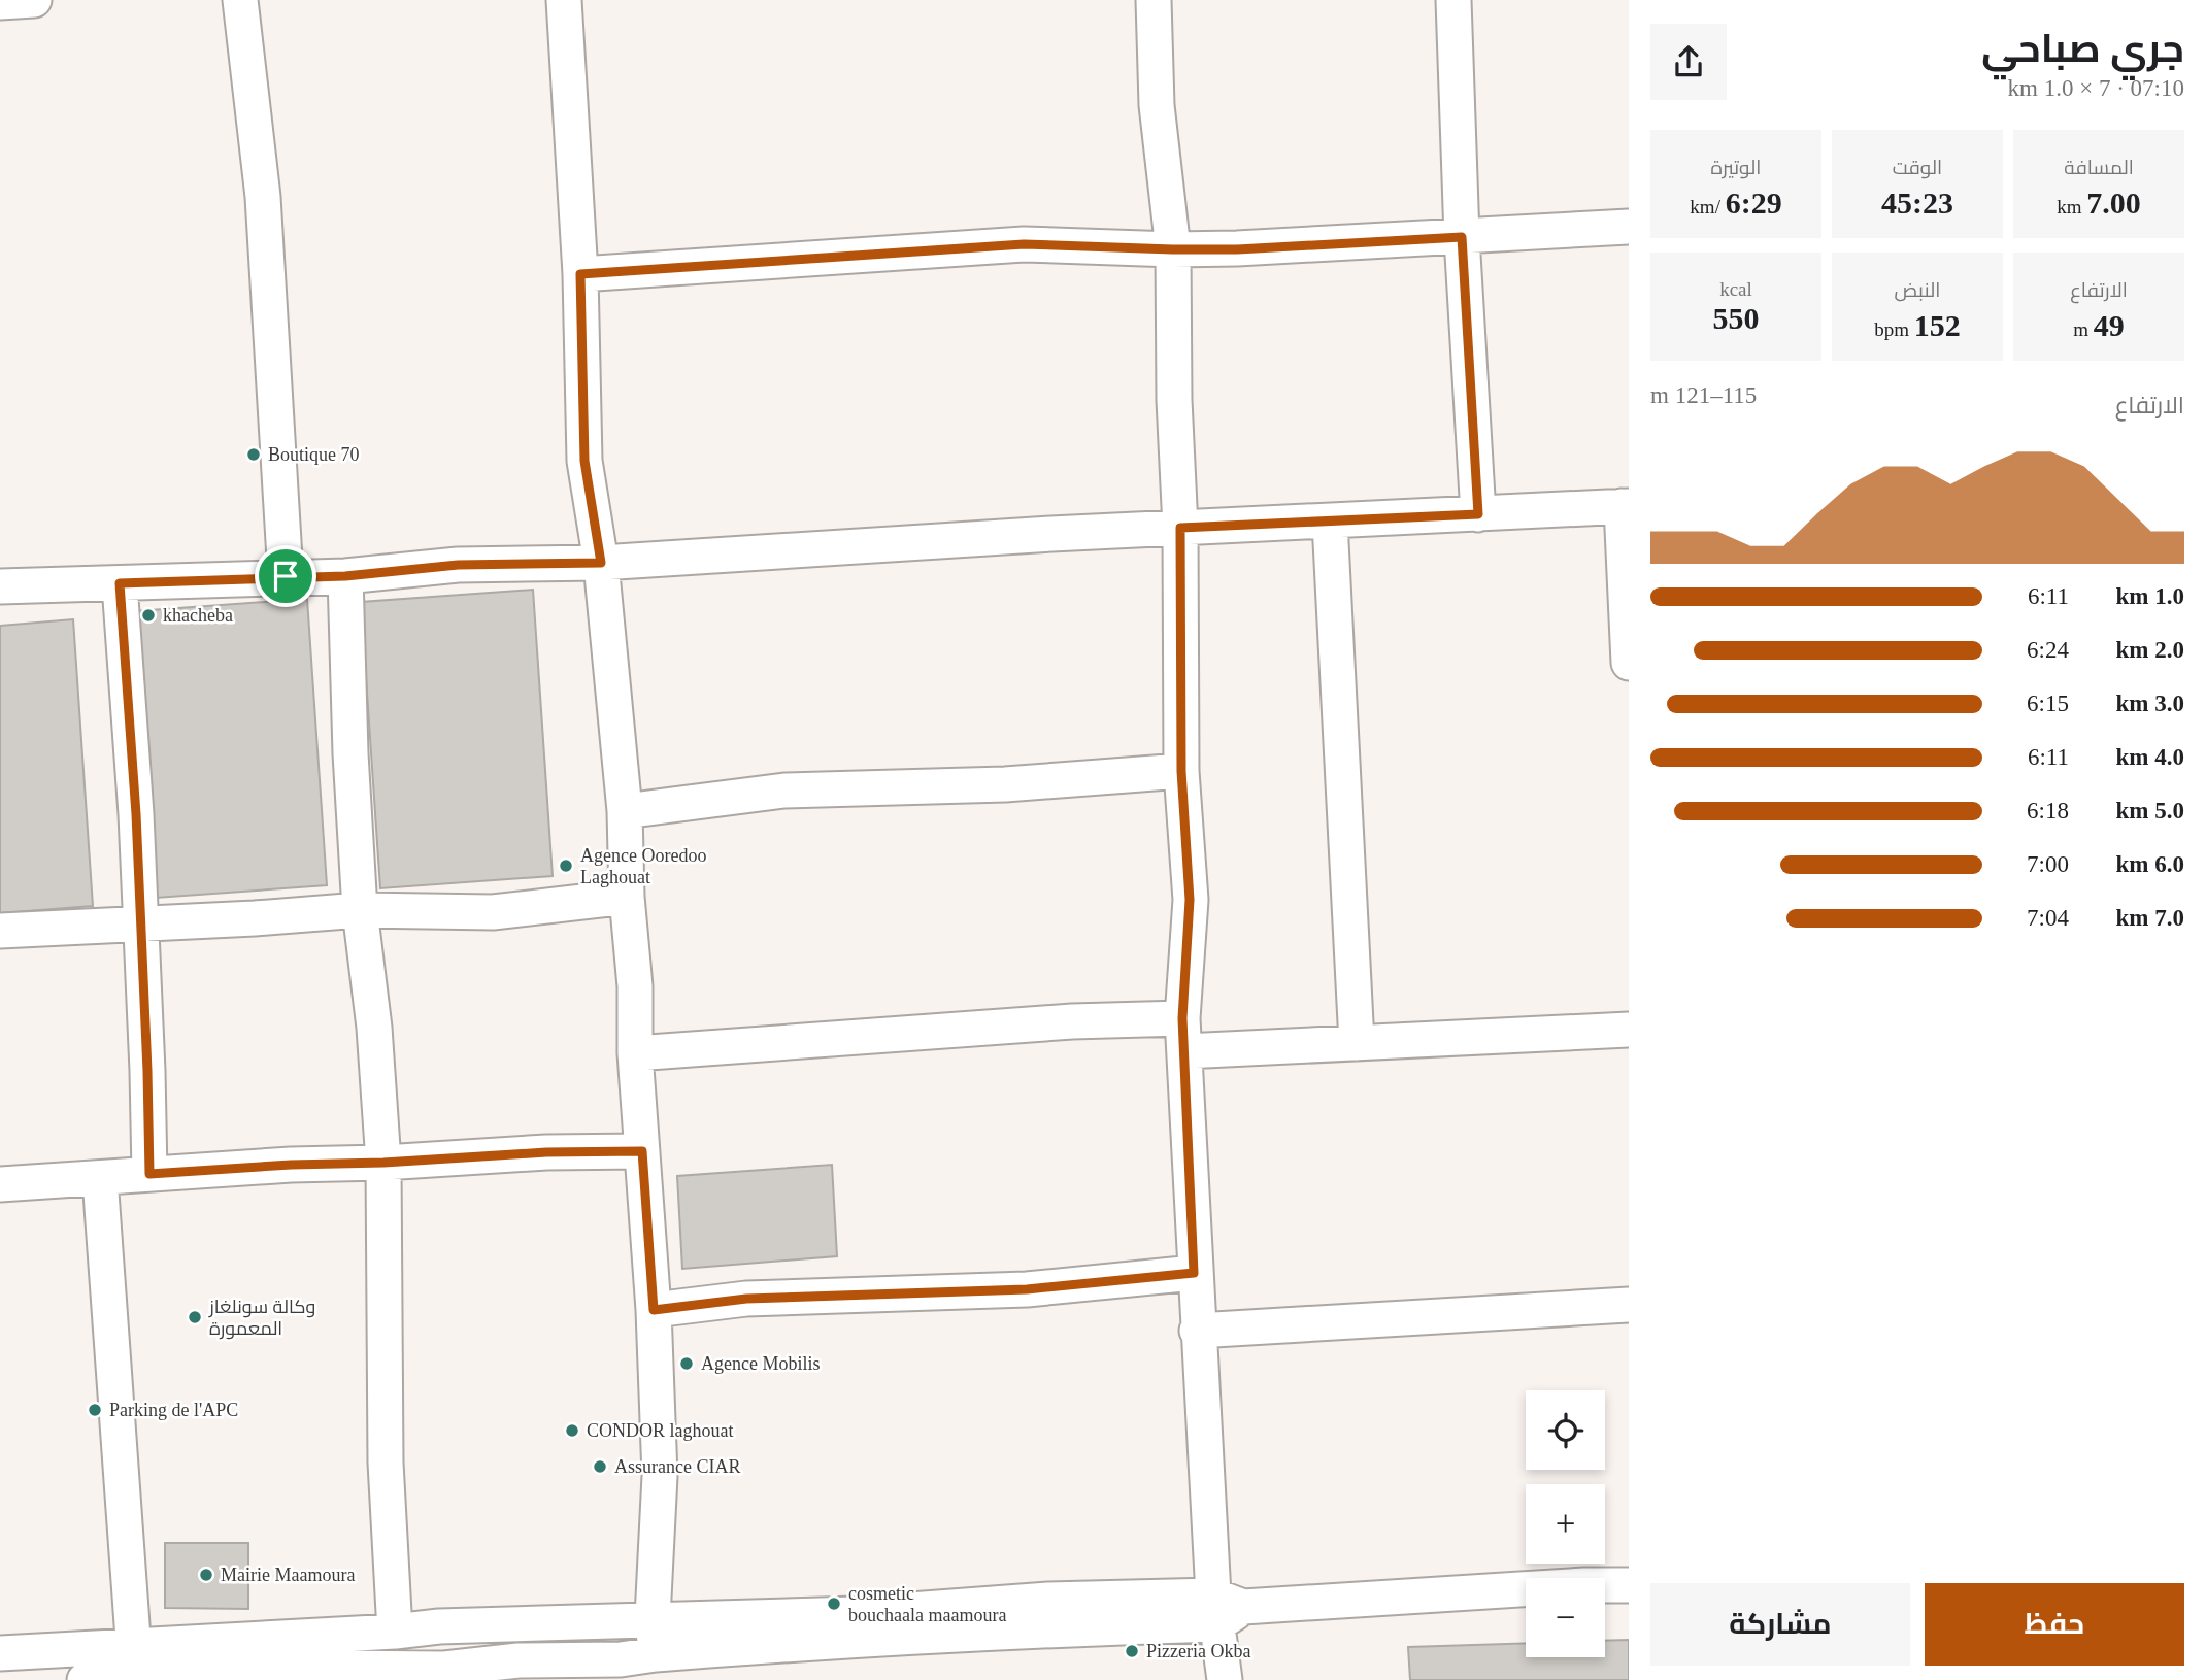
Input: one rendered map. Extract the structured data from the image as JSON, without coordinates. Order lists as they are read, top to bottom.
{
  "places": [
    "Boutique 70",
    "khacheba",
    "Agence Ooredoo Laghouat",
    "وكالة سونلغاز المعمورة",
    "Agence Mobilis",
    "Parking de l'APC",
    "CONDOR laghouat",
    "Assurance CIAR",
    "Mairie Maamoura",
    "cosmetic bouchaala maamoura",
    "Pizzeria Okba"
  ],
  "page": {
    "heading": ["جري صباحي", "07:10 · 7 × 1.0 km"],
    "stats": [
      ["المسافة", "7.00 km"],
      ["الوقت", "45:23"],
      ["الوتيرة", "6:29 /km"],
      ["الارتفاع", "49 m"],
      ["النبض", "152 bpm"],
      ["kcal", "550"]
    ],
    "chart": ["الارتفاع", "115–121 m"],
    "list": [
      {
        "name": "1.0 km",
        "note": "6:11"
      },
      {
        "name": "2.0 km",
        "note": "6:24"
      },
      {
        "name": "3.0 km",
        "note": "6:15"
      },
      {
        "name": "4.0 km",
        "note": "6:11"
      },
      {
        "name": "5.0 km",
        "note": "6:18"
      },
      {
        "name": "6.0 km",
        "note": "7:00"
      },
      {
        "name": "7.0 km",
        "note": "7:04"
      }
    ],
    "map_buttons": ["+", "−"],
    "buttons": ["حفظ", "مشاركة"]
  }
}
